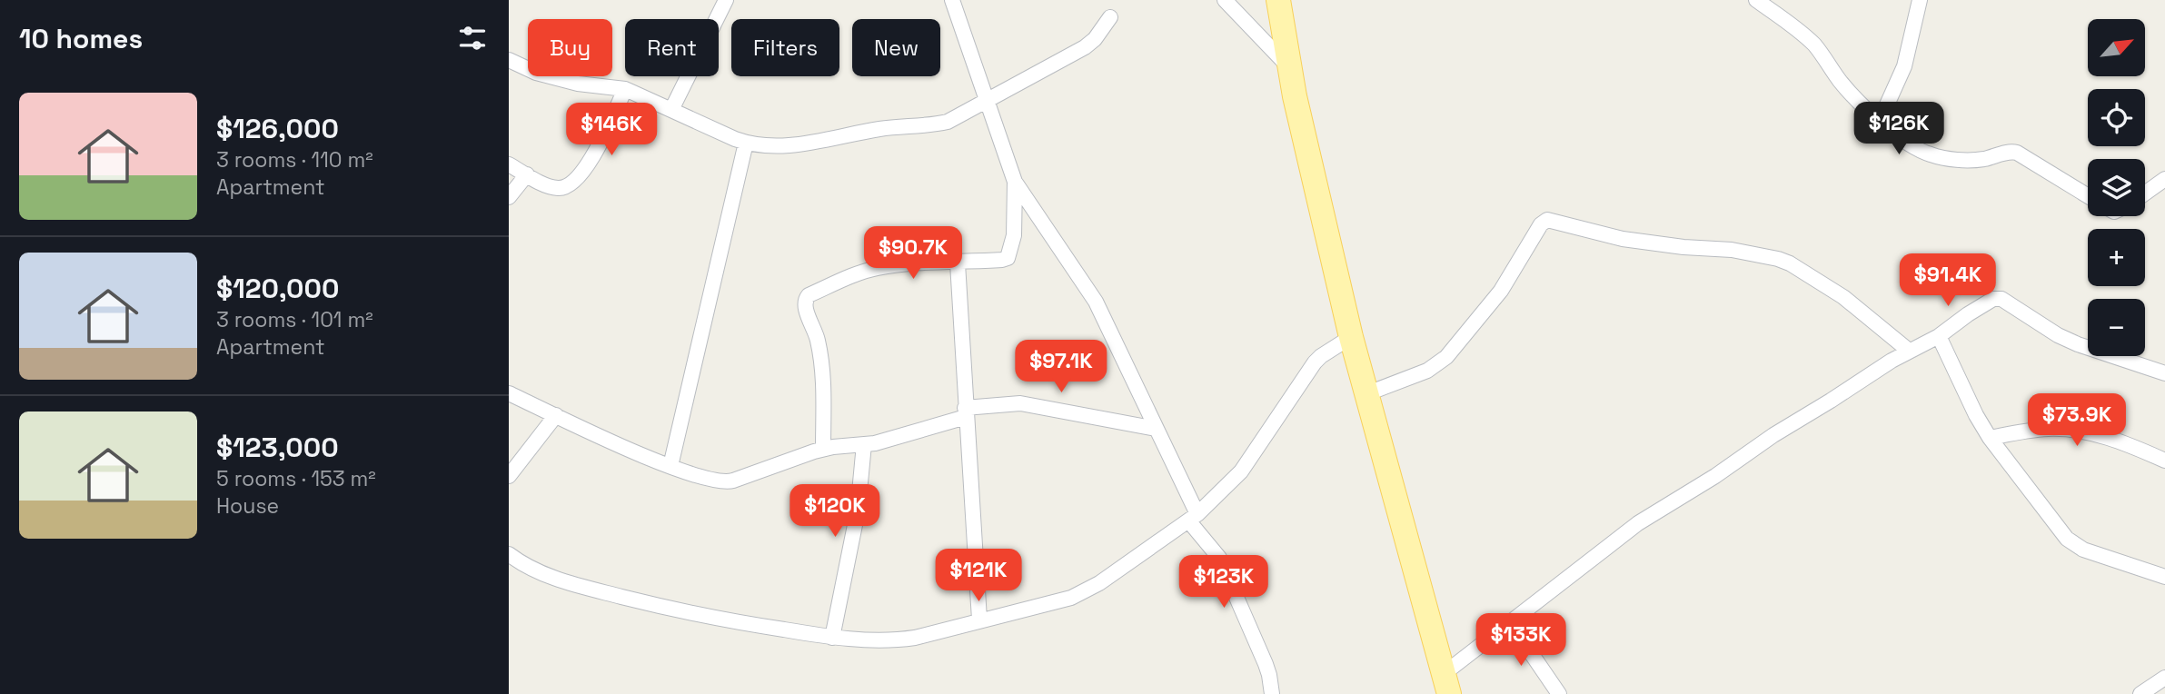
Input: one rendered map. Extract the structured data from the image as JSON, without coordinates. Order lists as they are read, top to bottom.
{
  "north": "top right",
  "page": {
    "heading": "10 homes",
    "map_buttons": ["+", "−"],
    "chip": [
      "Buy",
      "Rent",
      "Filters",
      "New"
    ],
    "list": [
      {
        "name": "$126,000",
        "note": "3 rooms · 110 m² · Apartment"
      },
      {
        "name": "$120,000",
        "note": "3 rooms · 101 m² · Apartment"
      },
      {
        "name": "$123,000",
        "note": "5 rooms · 153 m² · House"
      }
    ],
    "price": [
      "$126K",
      "$146K",
      "$90.7K",
      "$91.4K",
      "$97.1K",
      "$73.9K",
      "$120K",
      "$121K",
      "$123K",
      "$133K"
    ]
  }
}
